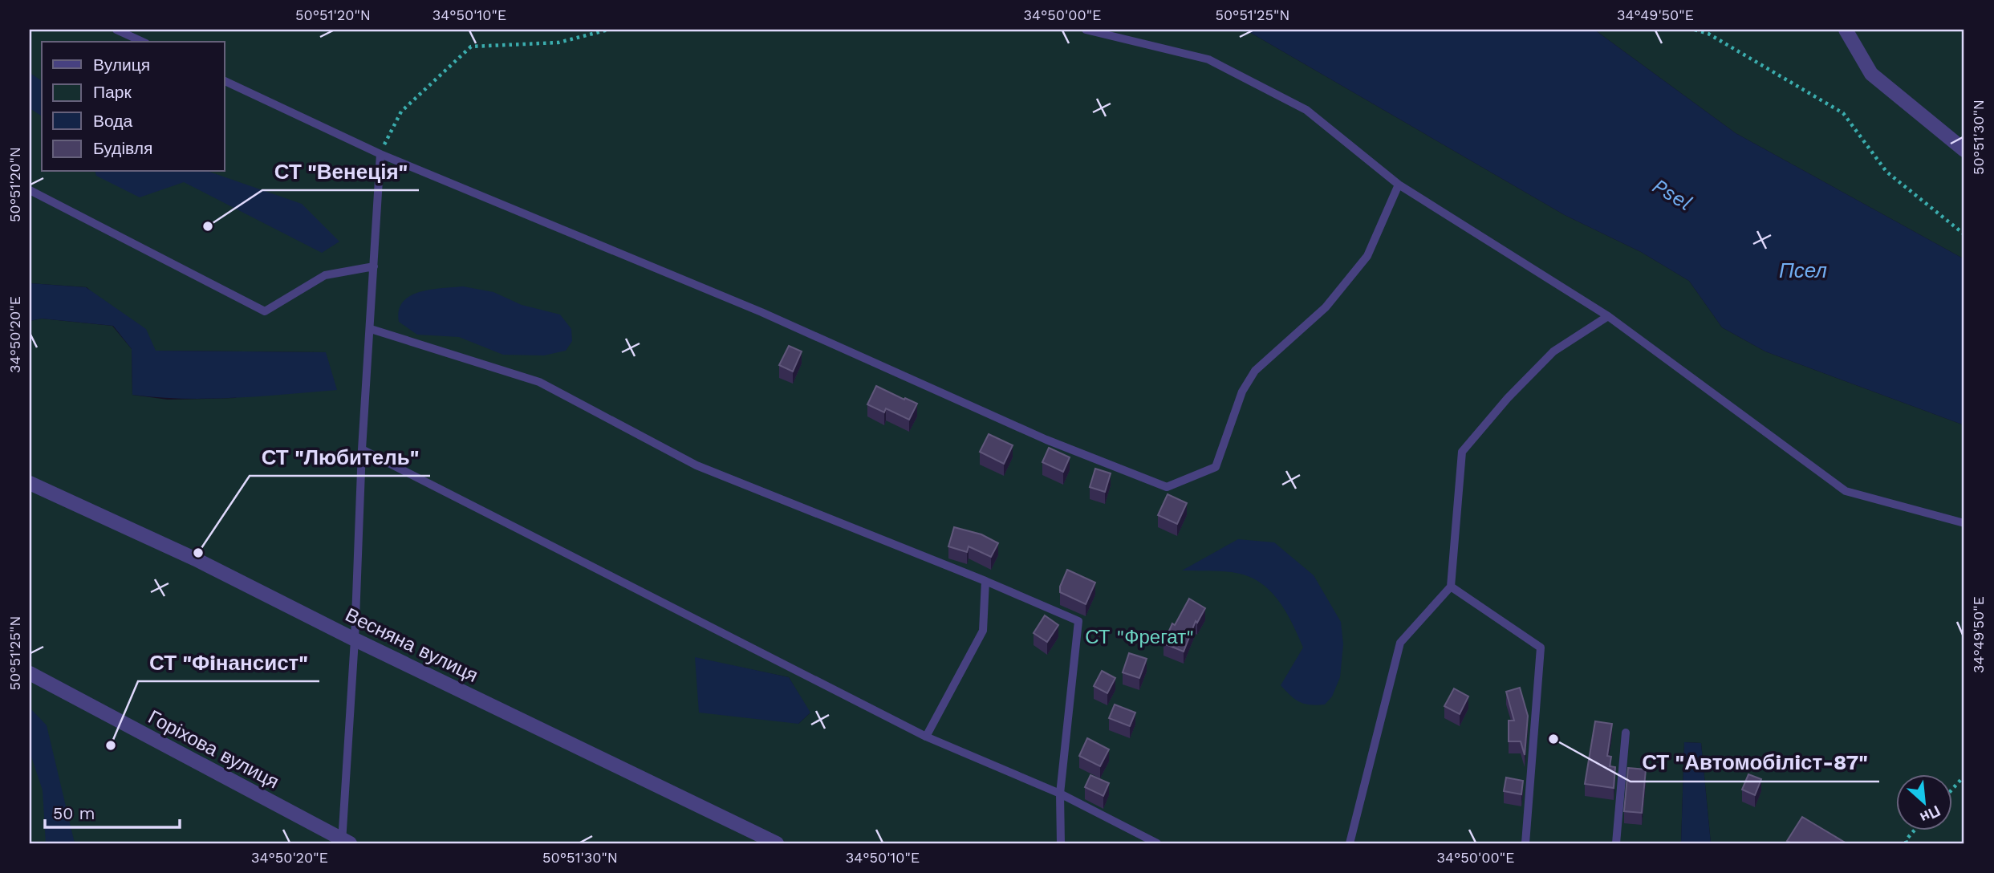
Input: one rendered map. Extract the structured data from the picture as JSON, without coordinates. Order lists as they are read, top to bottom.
{
  "streets": {
    "street": ["Весняна вулиця", "Горіхова вулиця"]
  },
  "water": ["Psel", "Псел"],
  "parks": ["СТ \"Фрегат\""],
  "places": [
    "СТ \"Венеція\"",
    "СТ \"Любитель\"",
    "СТ \"Автомобiлiст-87\"",
    "СТ \"Фiнансист\""
  ],
  "legend": [
    "Вулиця",
    "Парк",
    "Вода",
    "Будівля"
  ],
  "scale_bar": "50 m",
  "north": "bottom right",
  "coordinates": [
    "50°51'20\"N",
    "34°50'10\"E",
    "34°50'00\"E",
    "50°51'25\"N",
    "34°49'50\"E",
    "50°51'30\"N",
    "34°50'20\"E"
  ]
}
